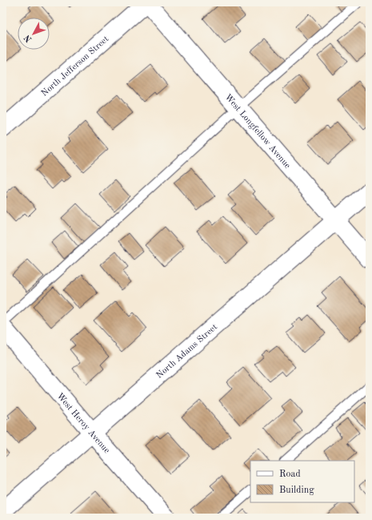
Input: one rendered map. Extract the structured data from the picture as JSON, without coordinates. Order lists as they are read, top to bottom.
{
  "streets": {
    "street": [
      "North Jefferson Street",
      "West Longfellow Avenue",
      "North Adams Street",
      "West Heroy Avenue"
    ]
  },
  "crossings": [
    ["North Jefferson Street", "West Longfellow Avenue"],
    ["West Longfellow Avenue", "North Adams Street"],
    ["North Adams Street", "West Heroy Avenue"]
  ],
  "legend": ["Road", "Building"],
  "north": "bottom left"
}
